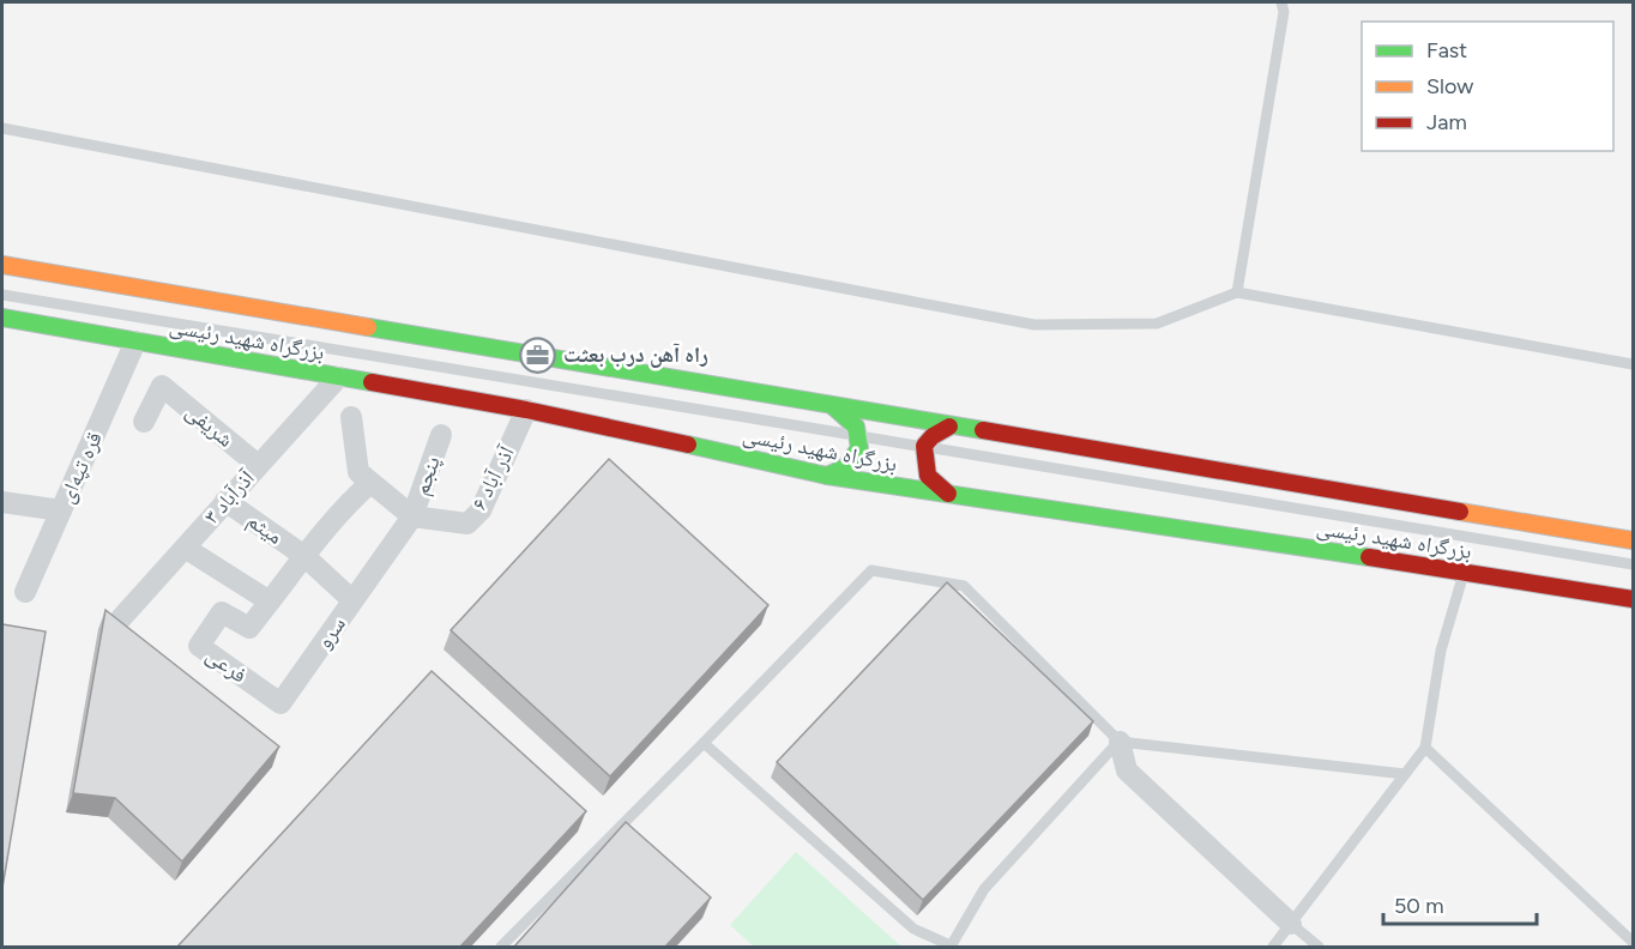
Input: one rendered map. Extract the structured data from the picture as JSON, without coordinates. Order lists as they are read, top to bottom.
{
  "streets": {
    "highway": ["بزرگراه شهید رئیسی"],
    "street": [
      "شریفی",
      "قره تپه‌ای",
      "پنجم",
      "آذر آباد ۶",
      "۳ آذرآباد",
      "میثم",
      "سرو",
      "فرعی"
    ]
  },
  "crossings": [
    ["بزرگراه شهید رئیسی", "قره تپه‌ای"],
    ["بزرگراه شهید رئیسی", "آذر آباد ۶"],
    ["بزرگراه شهید رئیسی", "۳ آذرآباد"],
    ["شریفی", "۳ آذرآباد"],
    ["پنجم", "آذر آباد ۶"],
    ["پنجم", "سرو"],
    ["آذر آباد ۶", "سرو"],
    ["۳ آذرآباد", "میثم"],
    ["میثم", "سرو"],
    ["سرو", "فرعی"]
  ],
  "places": {
    "office": ["راه آهن درب بعثت"]
  },
  "legend": ["Fast", "Slow", "Jam"],
  "scale_bar": "50 m"
}
